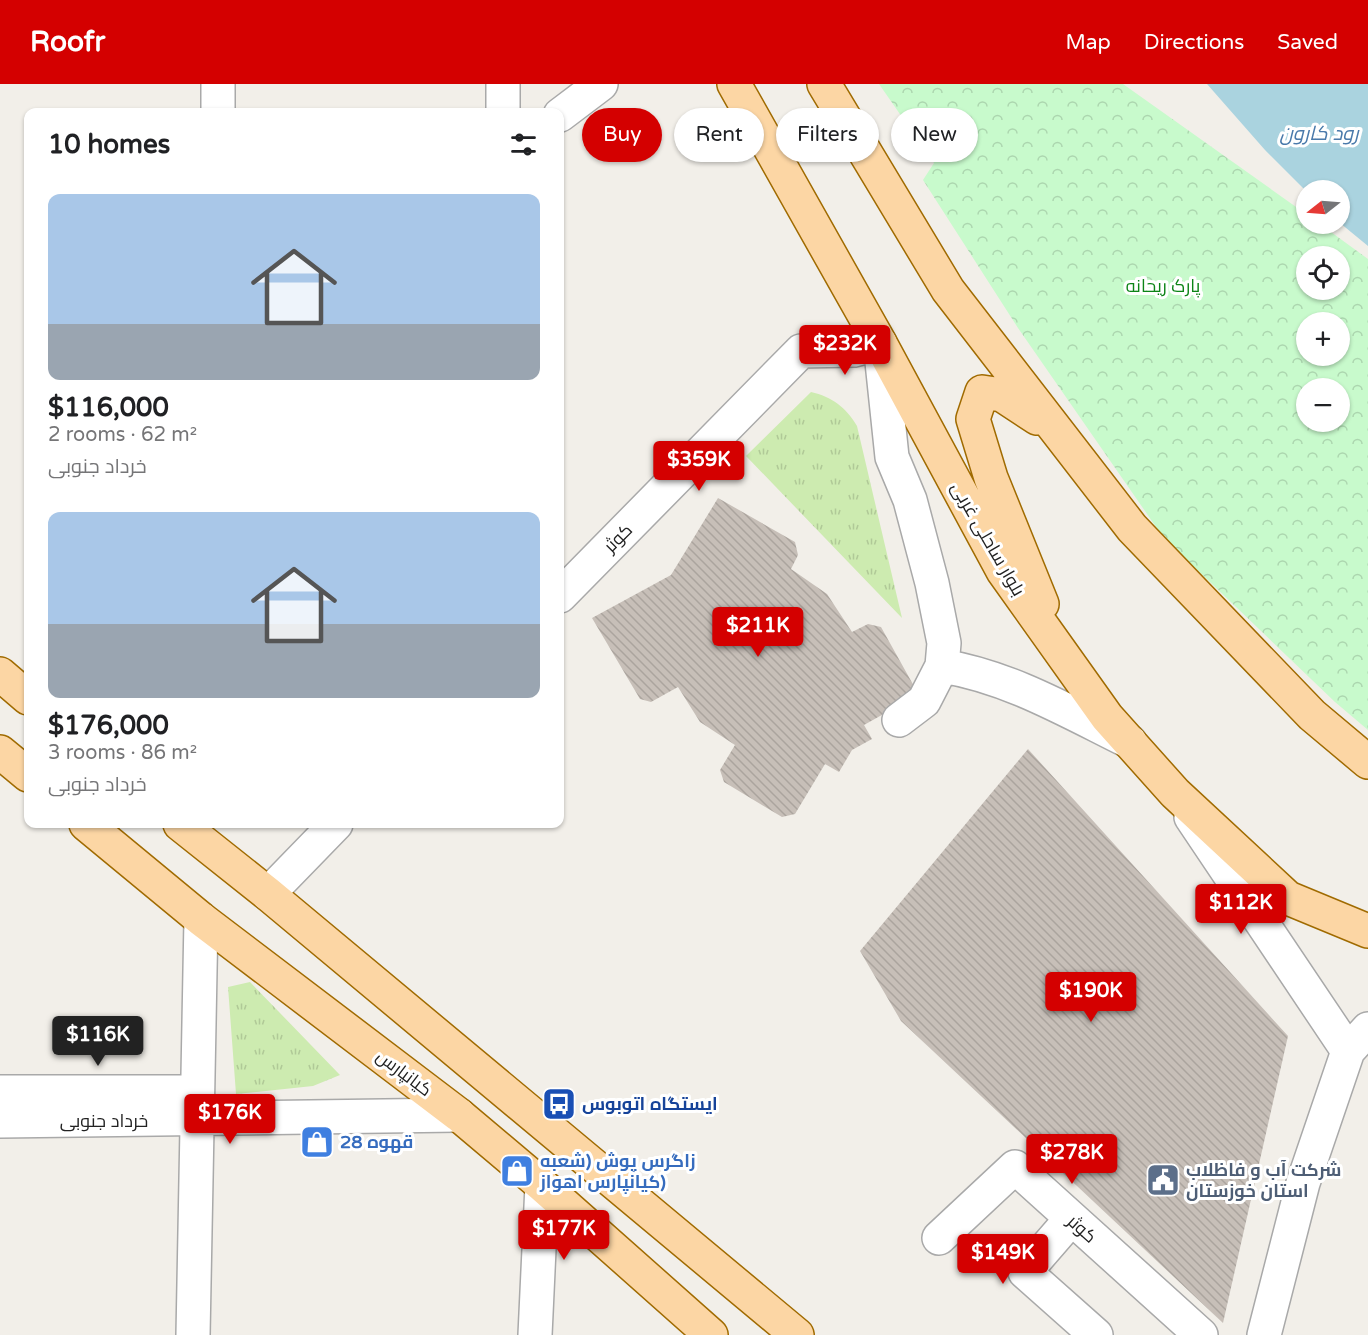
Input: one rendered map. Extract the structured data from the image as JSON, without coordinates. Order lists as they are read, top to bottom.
{
  "streets": {
    "main road": ["بلوار ساحلی غربی", "کیانپارس"],
    "street": ["کوثر", "خرداد جنوبی"]
  },
  "crossings": [
    ["کوثر", "بلوار ساحلی غربی"],
    ["کیانپارس", "خرداد جنوبی"]
  ],
  "water": ["رود کارون"],
  "parks": ["پارک ریحانه"],
  "places": {
    "bus stop": ["ایستگاه اتوبوس"],
    "shop": ["قهوه 28", "زاگرس پوش (شعبه کیانپارس اهواز)"],
    "public building": ["شرکت آب و فاظلاب استان خوزستان"]
  },
  "north": "left",
  "page": {
    "header": "Roofr",
    "nav": ["Map", "Directions", "Saved"],
    "chip": [
      "Buy",
      "Rent",
      "Filters",
      "New"
    ],
    "heading": "10 homes",
    "map_buttons": ["+", "−"],
    "list": [
      {
        "name": "$116,000",
        "note": "2 rooms · 62 m² · خرداد جنوبی"
      },
      {
        "name": "$176,000",
        "note": "3 rooms · 86 m² · خرداد جنوبی"
      }
    ],
    "price": [
      "$232K",
      "$359K",
      "$211K",
      "$112K",
      "$190K",
      "$116K",
      "$176K",
      "$278K",
      "$177K",
      "$149K"
    ]
  }
}
